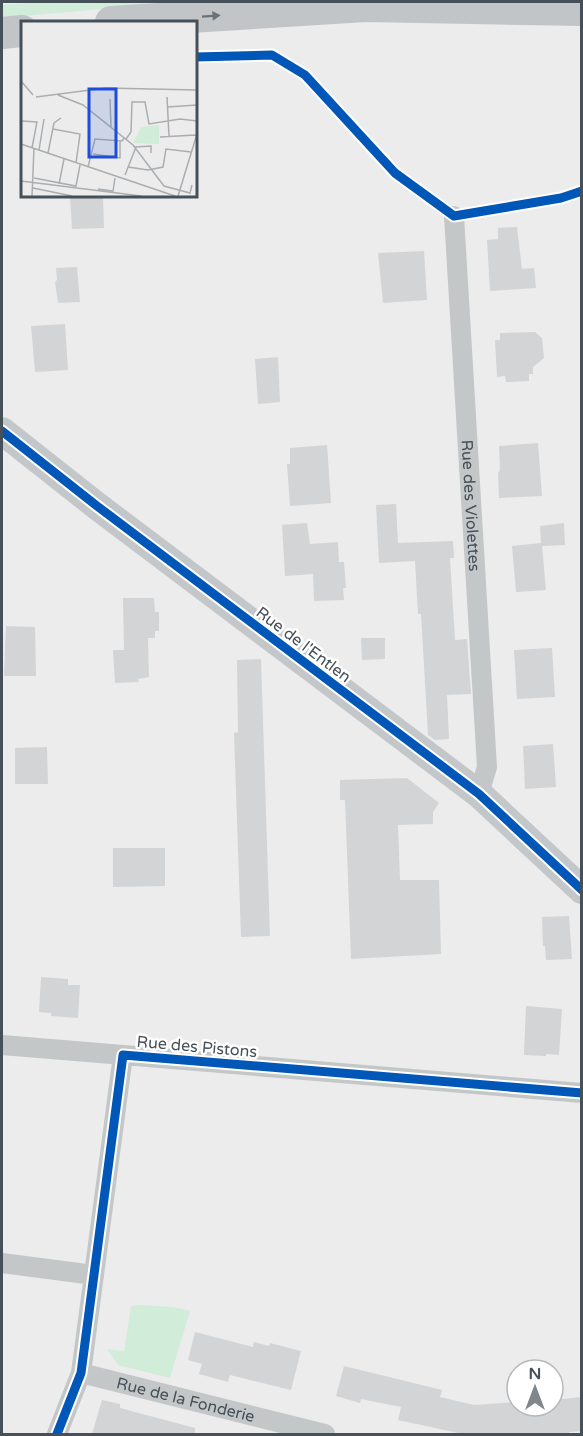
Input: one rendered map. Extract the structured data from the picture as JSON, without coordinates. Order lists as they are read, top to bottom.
{
  "streets": {
    "street": [
      "Rue des Violettes",
      "Rue de l'Entlen",
      "Rue des Pistons",
      "Rue de la Fonderie"
    ]
  },
  "crossings": [
    ["Rue des Violettes", "Rue de l'Entlen"],
    ["Rue des Pistons", "Rue de la Fonderie"]
  ],
  "north": "top"
}
